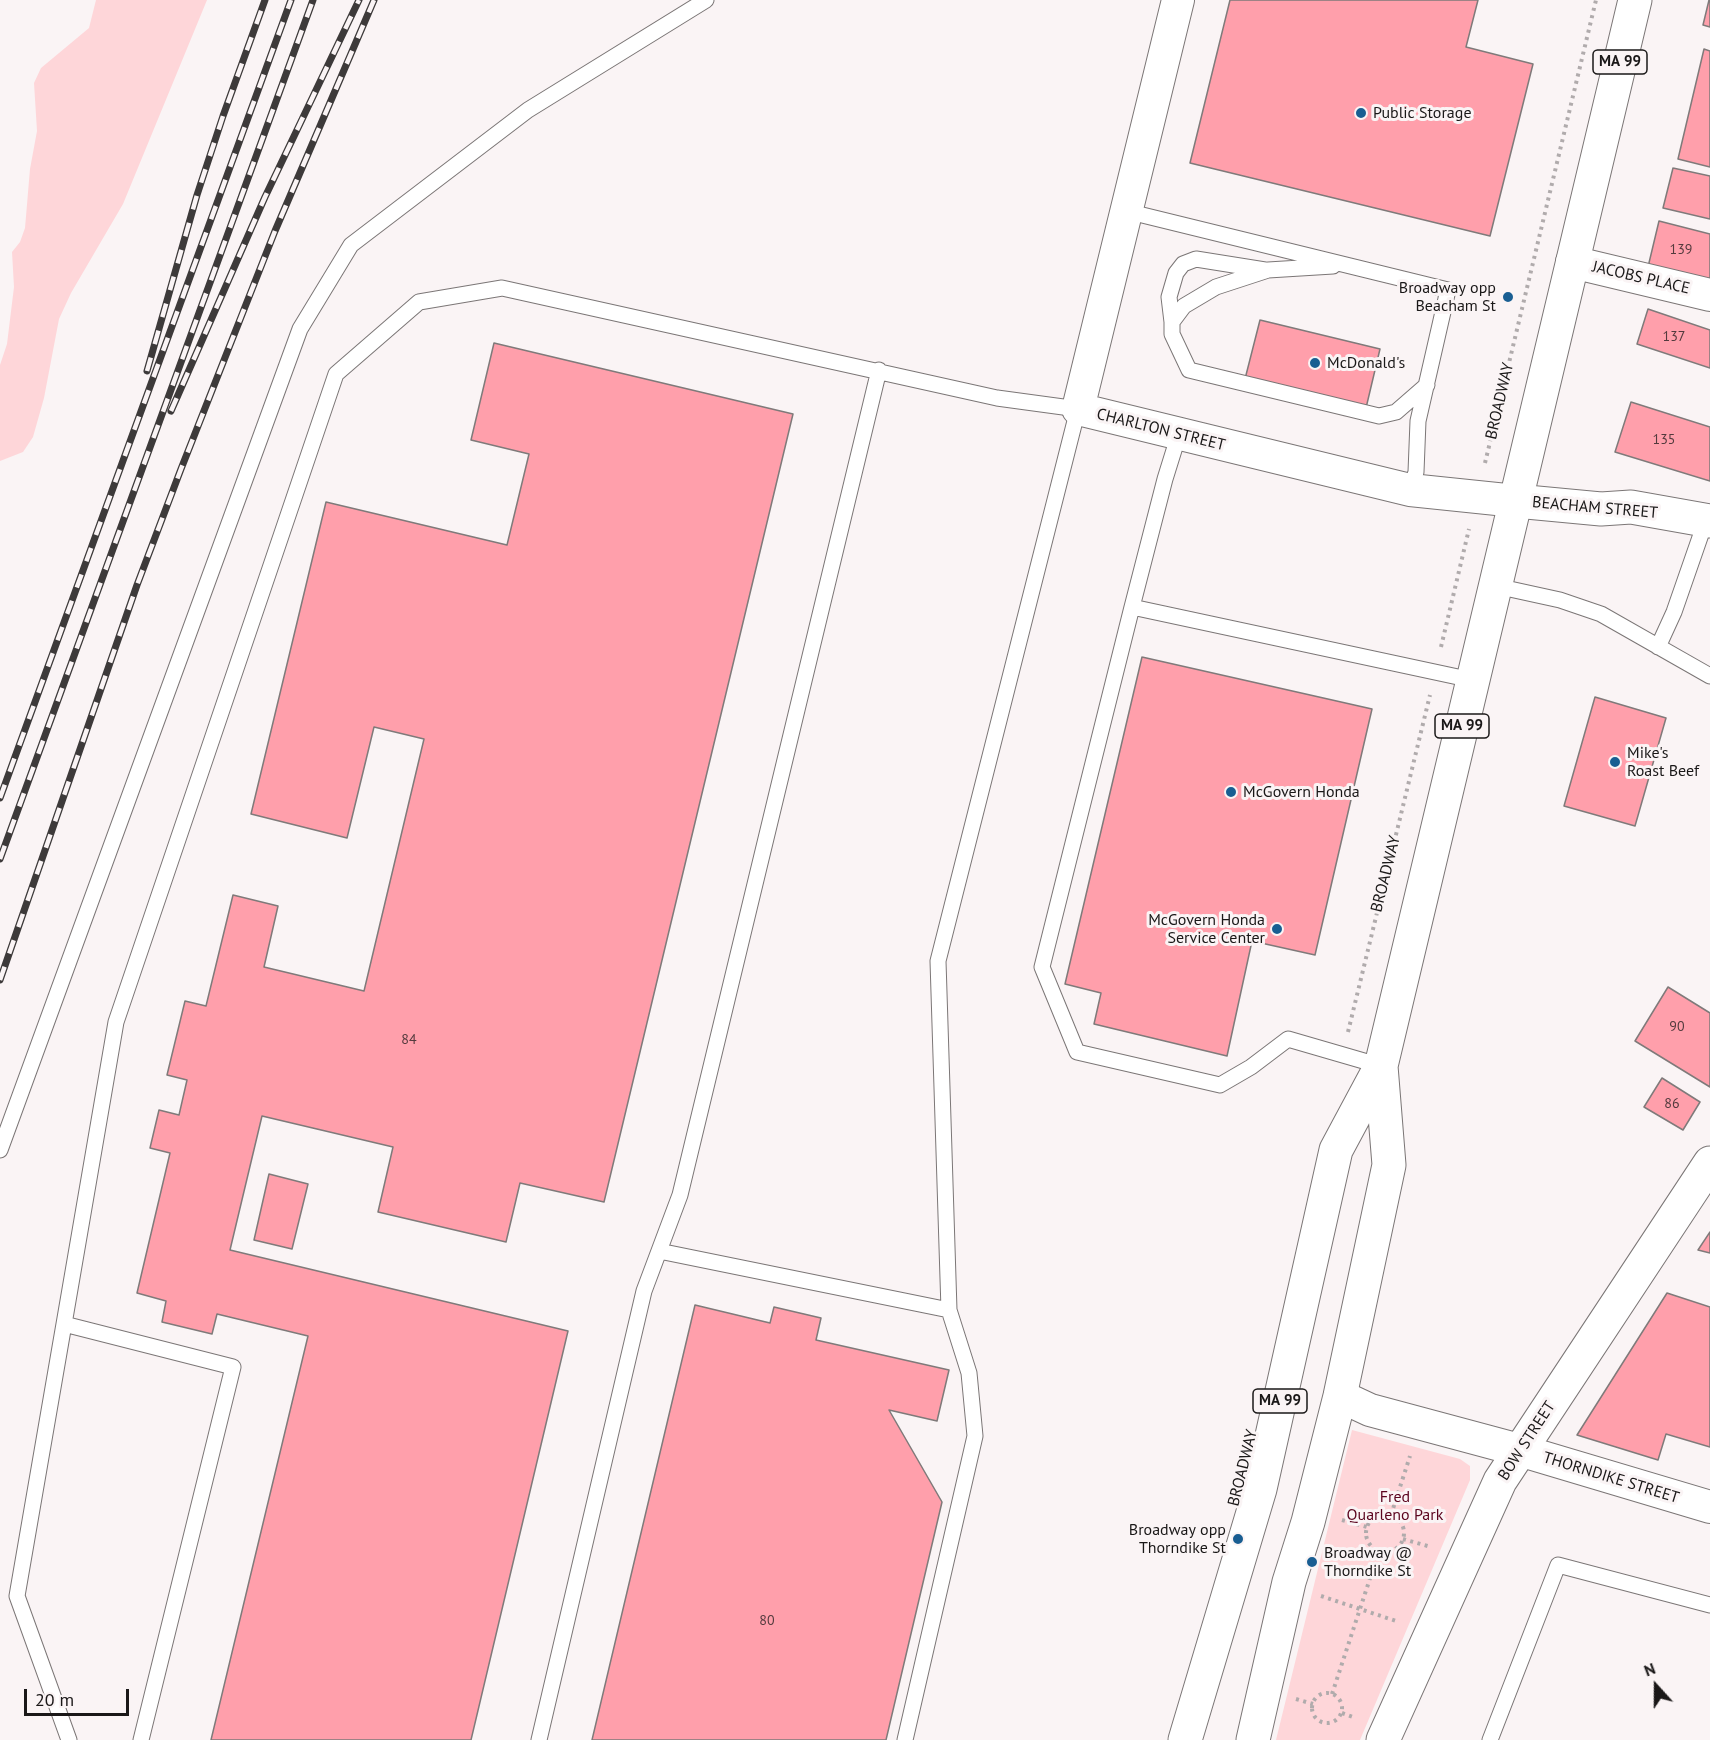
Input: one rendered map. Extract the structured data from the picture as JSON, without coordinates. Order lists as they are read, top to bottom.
{
  "streets": {
    "main road": [
      "MA 99",
      "BROADWAY",
      "BEACHAM STREET",
      "BOW STREET"
    ],
    "street": ["JACOBS PLACE", "CHARLTON STREET", "THORNDIKE STREET"]
  },
  "crossings": [
    ["JACOBS PLACE", "BROADWAY"],
    ["BROADWAY", "CHARLTON STREET"],
    ["BROADWAY", "BEACHAM STREET"],
    ["BROADWAY", "THORNDIKE STREET"],
    ["CHARLTON STREET", "BEACHAM STREET"],
    ["BOW STREET", "THORNDIKE STREET"]
  ],
  "parks": ["Fred Quarleno Park"],
  "places": [
    "Public Storage",
    "Broadway opp Beacham St",
    "McDonald's",
    "Mike's Roast Beef",
    "McGovern Honda",
    "McGovern Honda Service Center",
    "Broadway opp Thorndike St",
    "Broadway @ Thorndike St"
  ],
  "house_numbers": [
    "139",
    "137",
    "135",
    "90",
    "84",
    "86",
    "80"
  ],
  "scale_bar": "20 m",
  "north": "top"
}
